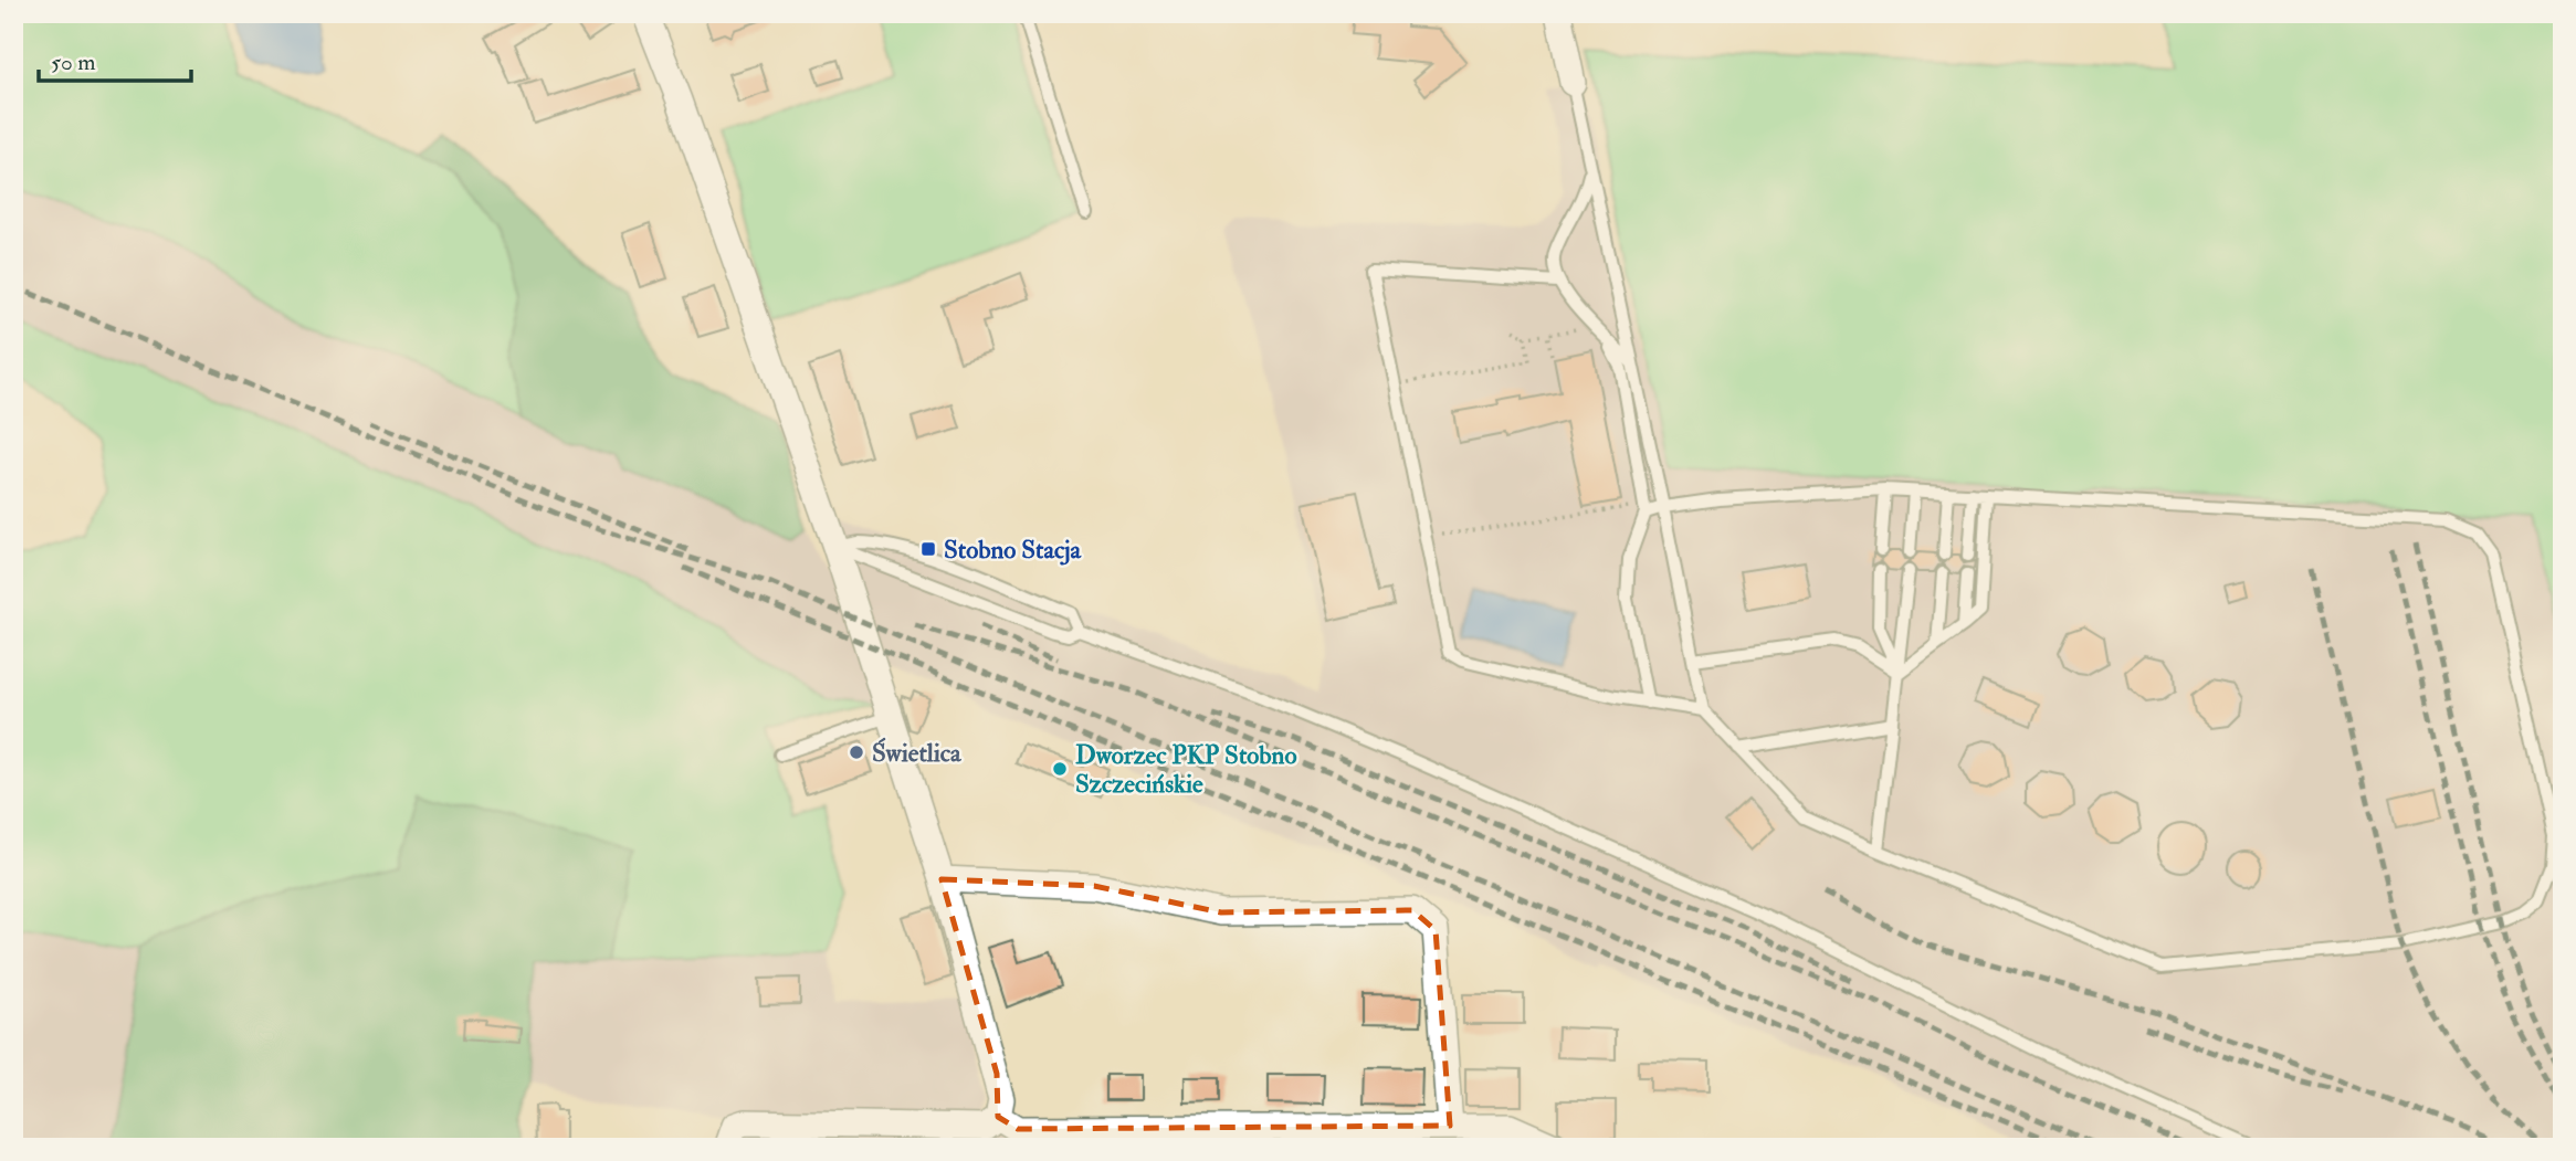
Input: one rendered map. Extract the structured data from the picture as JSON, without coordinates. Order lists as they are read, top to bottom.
{
  "places": {
    "transit": ["Stobno Stacja"],
    "other": ["Świetlica", "Dworzec PKP Stobno Szczecińskie"]
  },
  "scale_bar": "50 m"
}
